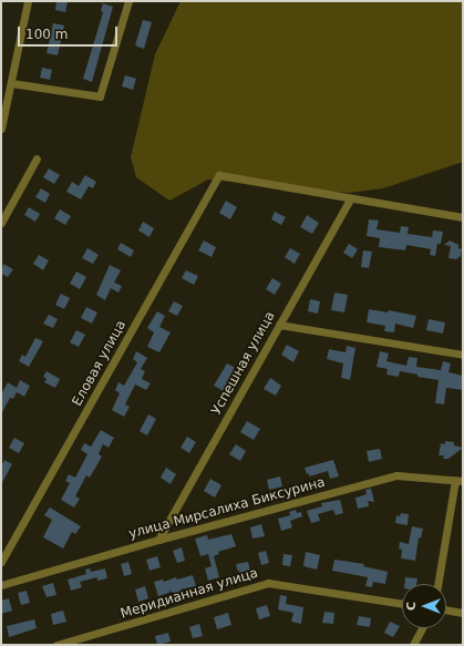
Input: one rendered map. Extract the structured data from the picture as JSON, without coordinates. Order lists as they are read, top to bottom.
{
  "streets": {
    "street": [
      "Еловая улица",
      "Успешная улица",
      "улица Мирсалиха Биксурина",
      "Меридианная улица"
    ]
  },
  "crossings": [
    ["Еловая улица", "Успешная улица"],
    ["Успешная улица", "улица Мирсалиха Биксурина"]
  ],
  "scale_bar": "100 m",
  "north": "left"
}
